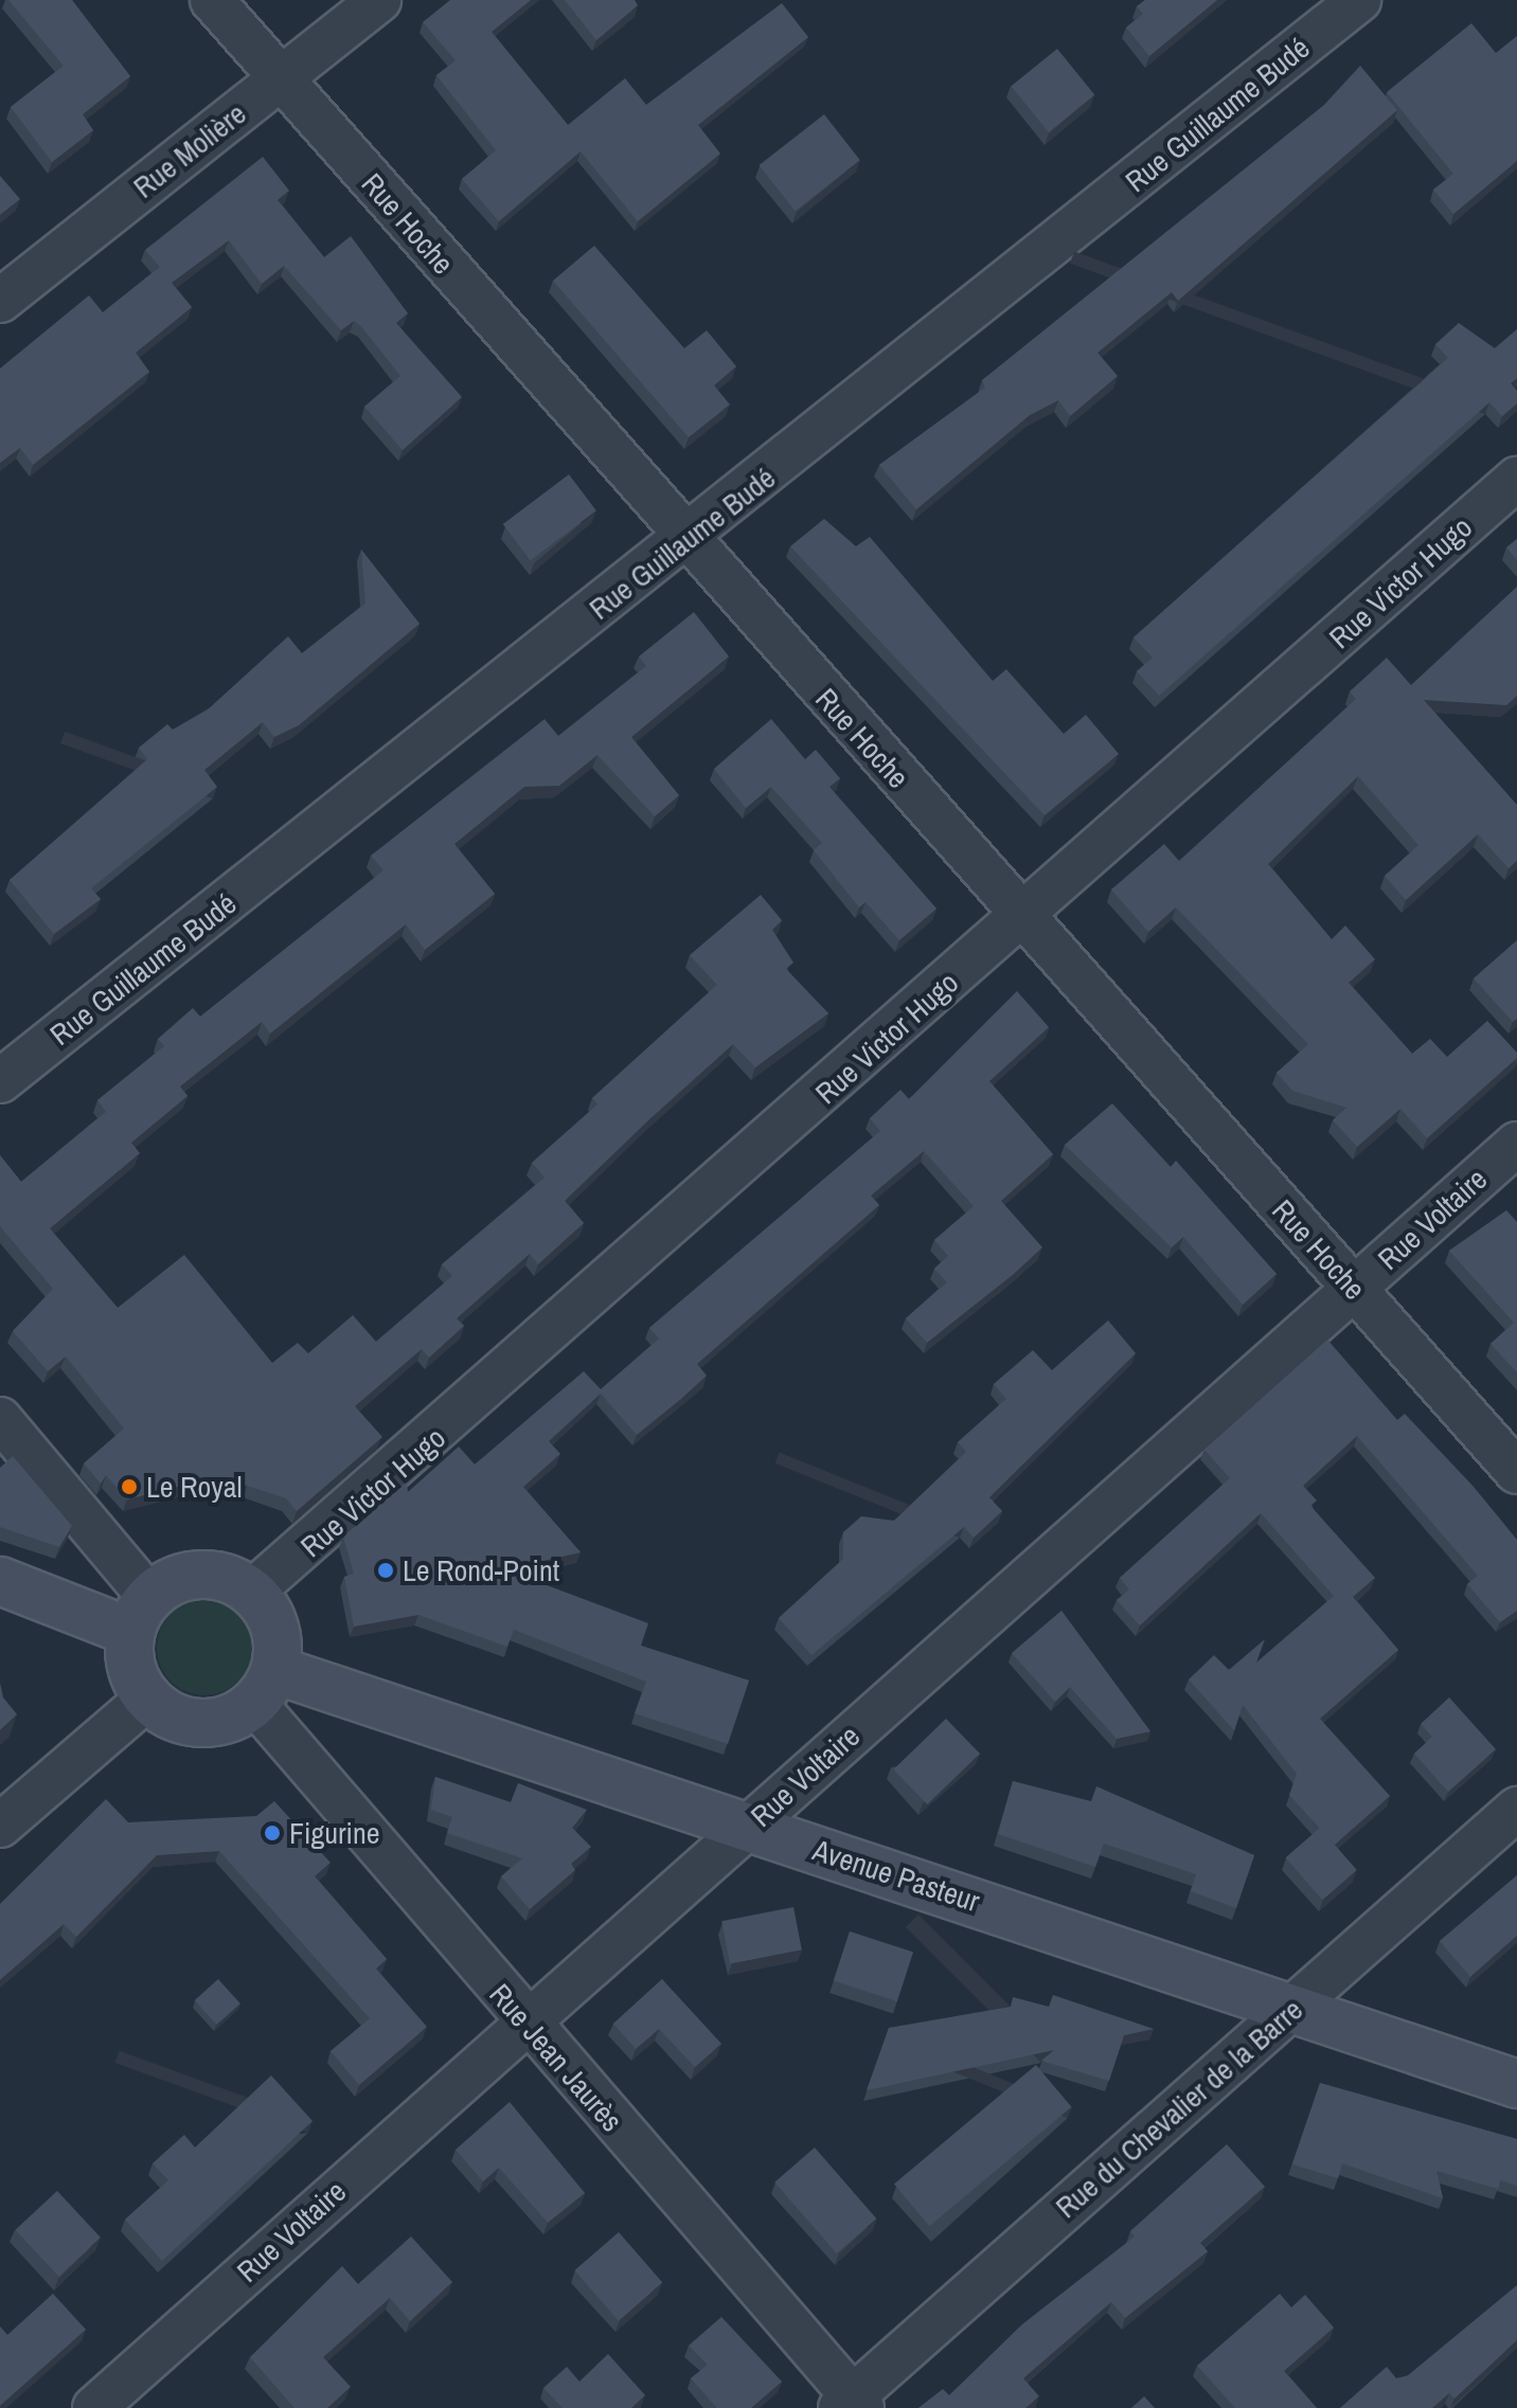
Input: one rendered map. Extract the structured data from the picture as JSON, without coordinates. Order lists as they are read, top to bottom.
{
  "streets": {
    "street": [
      "Rue Guillaume Budé",
      "Rue Molière",
      "Rue Hoche",
      "Rue Victor Hugo",
      "Rue Voltaire",
      "Avenue Pasteur",
      "Rue Jean Jaurès",
      "Rue du Chevalier de la Barre"
    ]
  },
  "crossings": [
    ["Rue Guillaume Budé", "Rue Hoche"],
    ["Rue Molière", "Rue Hoche"],
    ["Rue Hoche", "Rue Victor Hugo"],
    ["Rue Hoche", "Rue Voltaire"],
    ["Rue Victor Hugo", "Avenue Pasteur"],
    ["Rue Victor Hugo", "Rue Jean Jaurès"],
    ["Rue Voltaire", "Avenue Pasteur"],
    ["Rue Voltaire", "Rue Jean Jaurès"],
    ["Avenue Pasteur", "Rue Jean Jaurès"],
    ["Avenue Pasteur", "Rue du Chevalier de la Barre"],
    ["Rue Jean Jaurès", "Rue du Chevalier de la Barre"]
  ],
  "places": ["Le Royal", "Le Rond-Point", "Figurine"]
}
